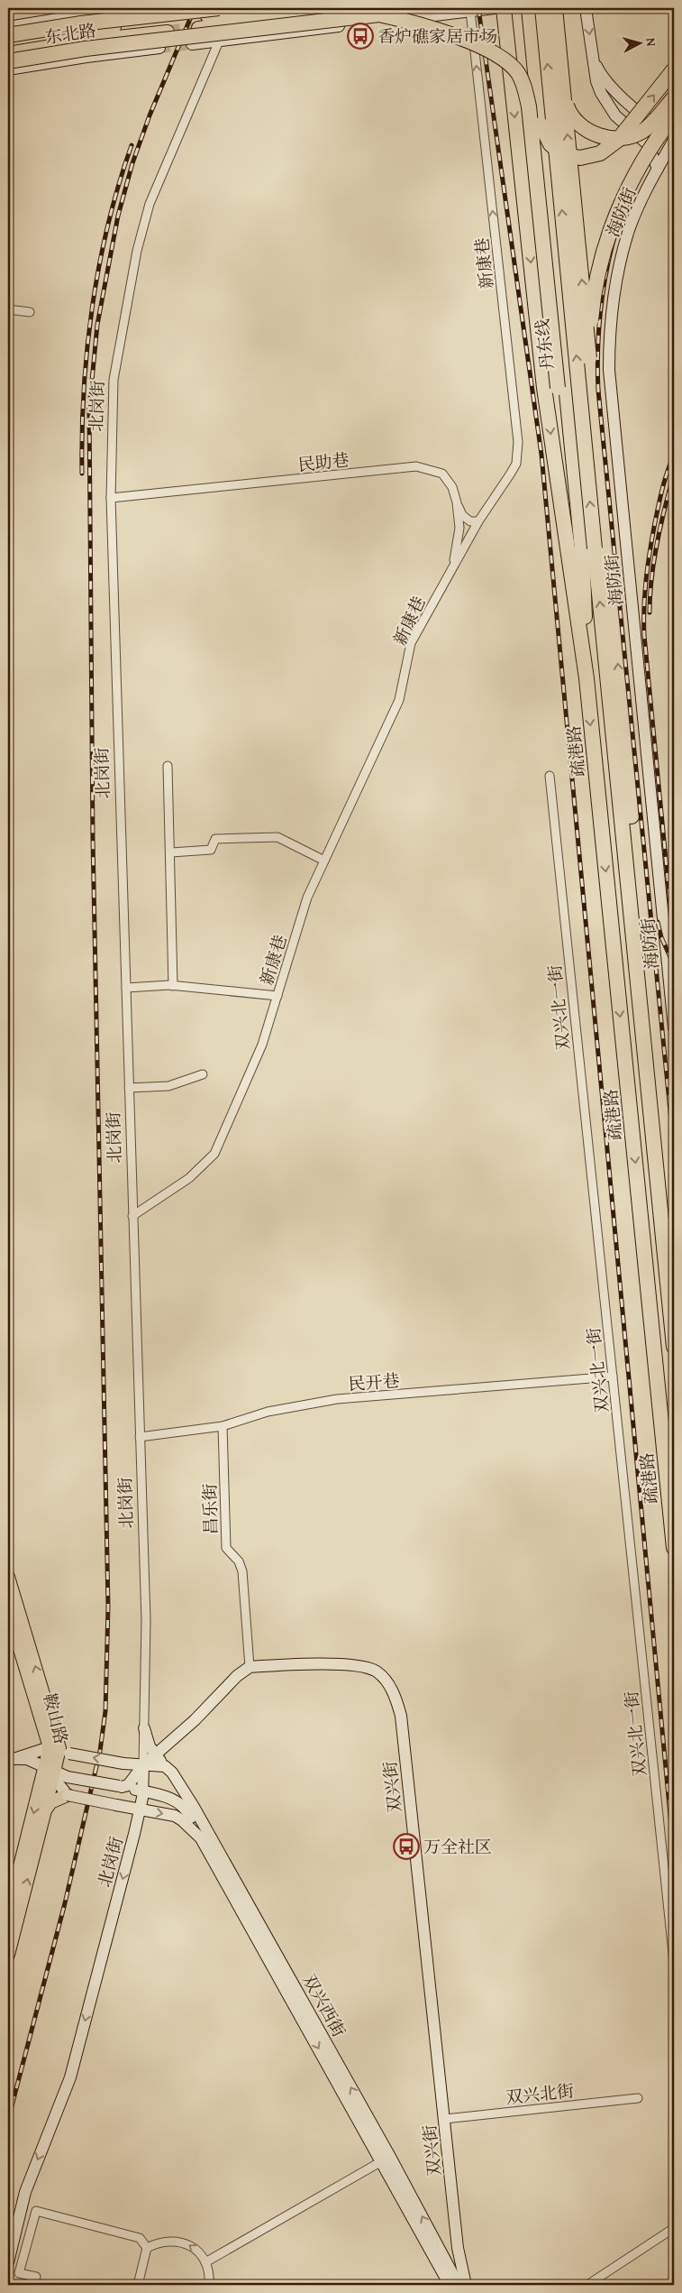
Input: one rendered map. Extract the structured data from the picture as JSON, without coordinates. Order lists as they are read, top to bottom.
{
  "streets": {
    "highway": ["东北路", "丹东线", "疏港路"],
    "main road": ["鞍山路"],
    "street": [
      "海防街",
      "新康巷",
      "北岗街",
      "民助巷",
      "双兴北一街",
      "民开巷",
      "昌乐街",
      "双兴街",
      "双兴西街",
      "双兴北街"
    ]
  },
  "crossings": [
    ["东北路", "北岗街"],
    ["新康巷", "北岗街"],
    ["新康巷", "民助巷"],
    ["丹东线", "疏港路"],
    ["北岗街", "民助巷"],
    ["北岗街", "民开巷"],
    ["北岗街", "双兴西街"],
    ["双兴北一街", "民开巷"],
    ["民开巷", "昌乐街"],
    ["昌乐街", "双兴街"],
    ["双兴街", "双兴北街"]
  ],
  "one_way": ["新康巷"],
  "places": {
    "bus stop": ["香炉礁家居市场", "万全社区"]
  },
  "north": "right"
}
